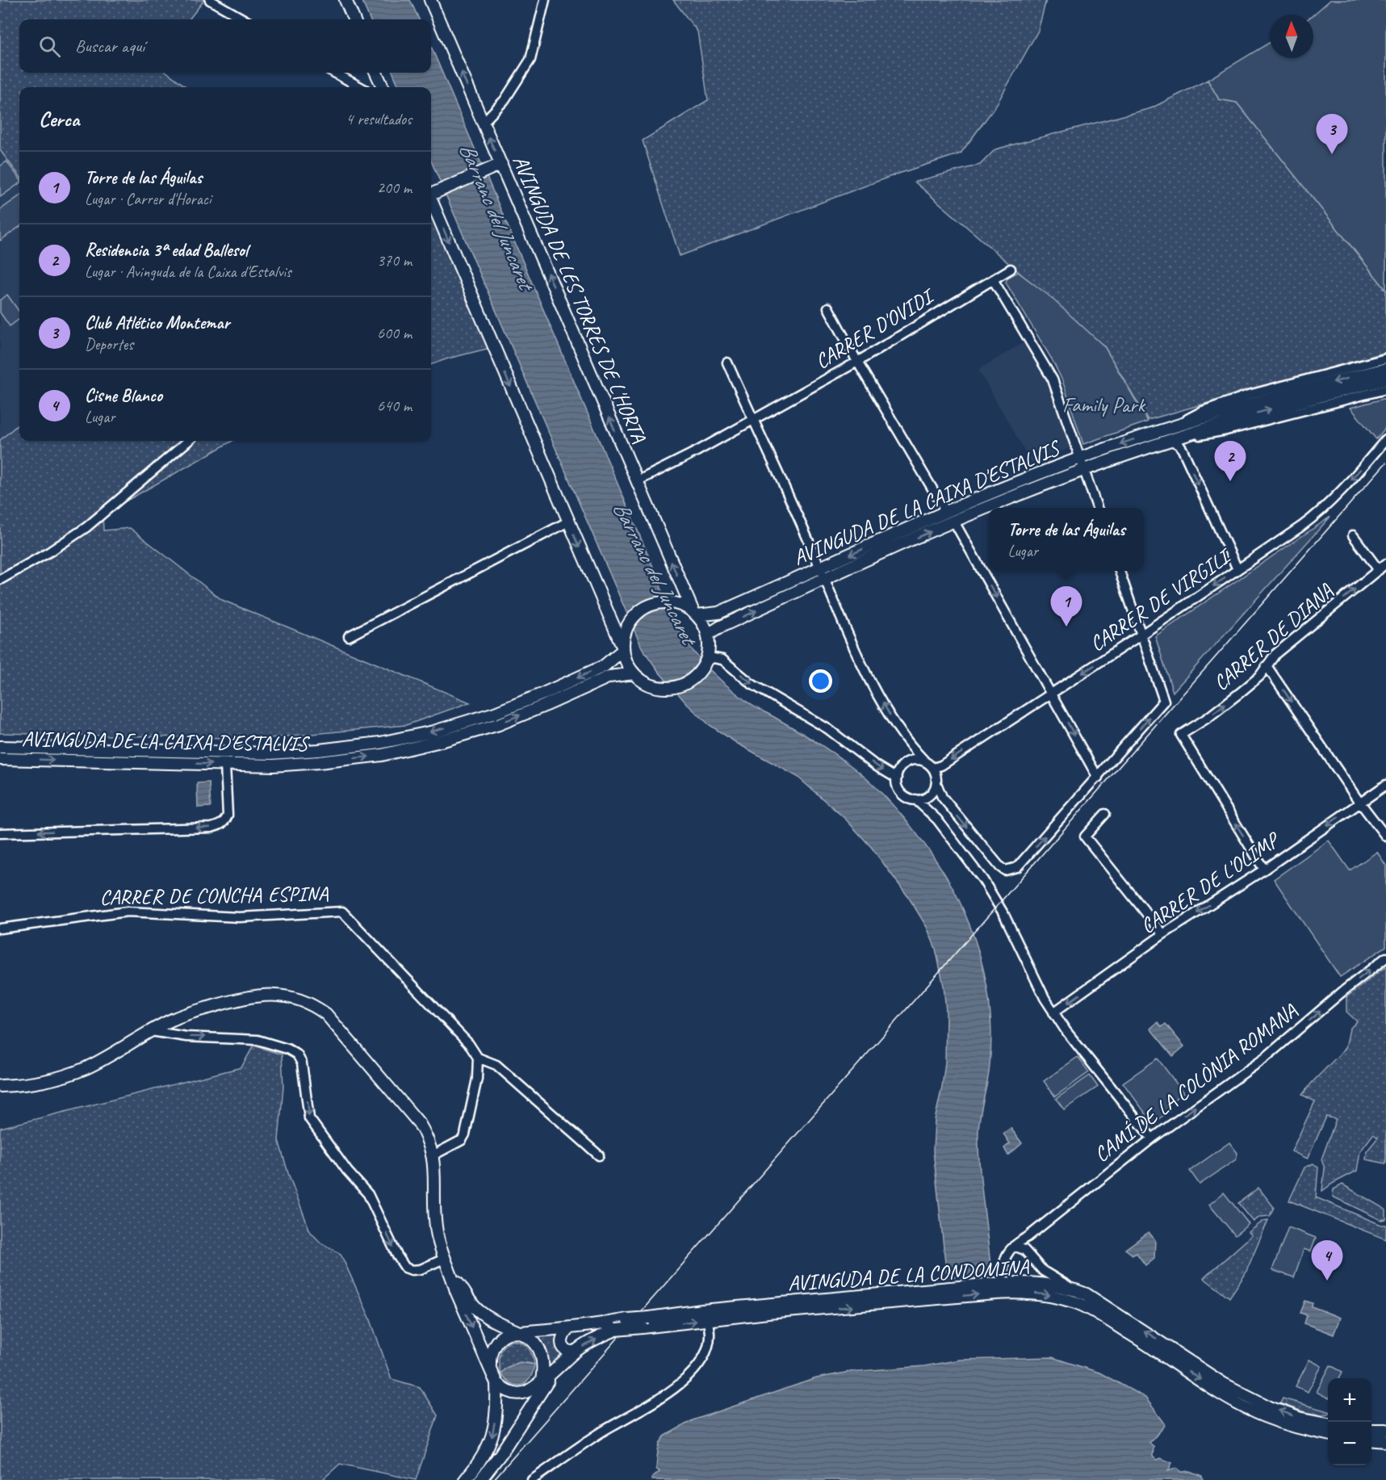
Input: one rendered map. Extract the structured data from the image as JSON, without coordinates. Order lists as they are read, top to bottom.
{
  "streets": {
    "main road": ["AVINGUDA DE LES TORRES DE L'HORTA", "AVINGUDA DE LA CAIXA D'ESTALVIS", "AVINGUDA DE LA CONDOMINA"],
    "street": [
      "CARRER D'OVIDI",
      "CARRER DE VIRGILI",
      "CARRER DE DIANA",
      "CARRER DE L'OLIMP",
      "CARRER DE CONCHA ESPINA",
      "CAMÍ DE LA COLÒNIA ROMANA"
    ]
  },
  "crossings": [
    ["AVINGUDA DE LES TORRES DE L'HORTA", "CARRER D'OVIDI"],
    ["AVINGUDA DE LES TORRES DE L'HORTA", "AVINGUDA DE LA CAIXA D'ESTALVIS"],
    ["CARRER DE DIANA", "CARRER DE L'OLIMP"]
  ],
  "one_way": ["CARRER DE VIRGILI", "CARRER DE L'OLIMP", "CAMÍ DE LA COLÒNIA ROMANA"],
  "water": ["Barranc del Juncaret"],
  "parks": ["Family Park"],
  "north": "top",
  "page": {
    "search": "Buscar aquí",
    "heading": ["Cerca", "4 resultados"],
    "pins": [
      "3",
      "2",
      "1",
      "4"
    ],
    "list": [
      {
        "mark": "1",
        "name": "Torre de las Águilas",
        "note": "Lugar · Carrer d'Horaci",
        "value": "200 m"
      },
      {
        "mark": "2",
        "name": "Residencia 3ª edad Ballesol",
        "note": "Lugar · Avinguda de la Caixa d'Estalvis",
        "value": "370 m"
      },
      {
        "mark": "3",
        "name": "Club Atlético Montemar",
        "note": "Deportes",
        "value": "600 m"
      },
      {
        "mark": "4",
        "name": "Cisne Blanco",
        "note": "Lugar",
        "value": "640 m"
      }
    ],
    "popup": ["Torre de las Águilas", "Lugar"],
    "map_buttons": ["+", "−"]
  }
}
